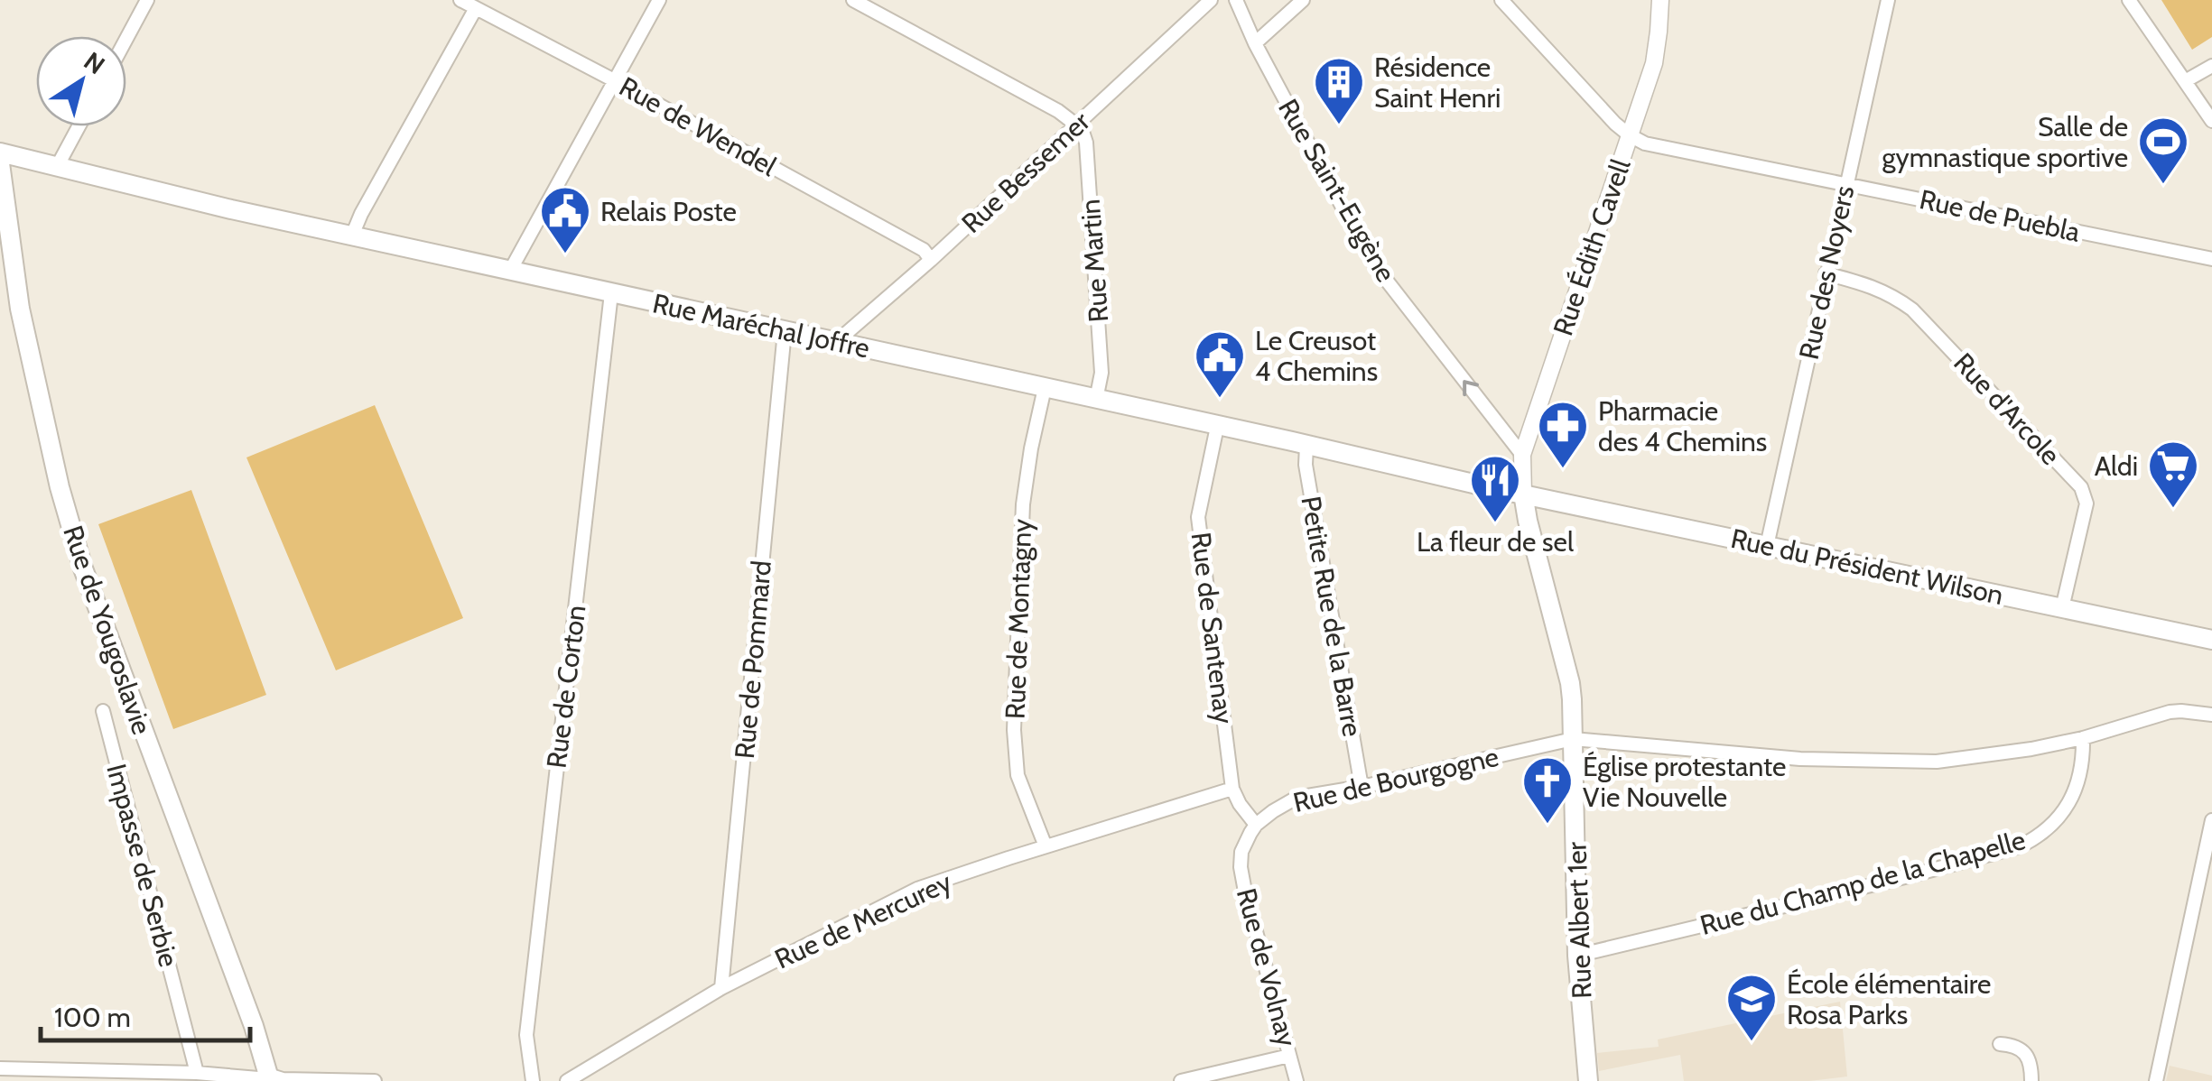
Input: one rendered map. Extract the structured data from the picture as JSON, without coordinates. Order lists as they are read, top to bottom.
{
  "streets": {
    "main road": [
      "Rue Maréchal Joffre",
      "Rue du Président Wilson",
      "Rue de Yougoslavie",
      "Rue Albert 1er"
    ],
    "street": [
      "Rue de Wendel",
      "Rue Bessemer",
      "Rue Saint-Eugène",
      "Rue de Puebla",
      "Rue Édith Cavell",
      "Rue Martin",
      "Rue des Noyers",
      "Rue d'Arcole",
      "Petite Rue de la Barre",
      "Rue de Montagny",
      "Rue de Santenay",
      "Rue de Pommard",
      "Rue de Corton",
      "Rue de Bourgogne",
      "Impasse de Serbie",
      "Rue du Champ de la Chapelle",
      "Rue de Mercurey",
      "Rue de Volnay"
    ]
  },
  "crossings": [
    ["Rue de Wendel", "Rue Bessemer"],
    ["Rue Bessemer", "Rue Martin"],
    ["Rue Bessemer", "Rue Maréchal Joffre"],
    ["Rue Saint-Eugène", "Rue Édith Cavell"],
    ["Rue de Puebla", "Rue Édith Cavell"],
    ["Rue de Puebla", "Rue des Noyers"],
    ["Rue Édith Cavell", "Rue Maréchal Joffre"],
    ["Rue Édith Cavell", "Rue du Président Wilson"],
    ["Rue Édith Cavell", "Rue Albert 1er"],
    ["Rue Martin", "Rue Maréchal Joffre"],
    ["Rue des Noyers", "Rue d'Arcole"],
    ["Rue des Noyers", "Rue du Président Wilson"],
    ["Rue Maréchal Joffre", "Rue du Président Wilson"],
    ["Rue Maréchal Joffre", "Petite Rue de la Barre"],
    ["Rue Maréchal Joffre", "Rue de Montagny"],
    ["Rue Maréchal Joffre", "Rue de Santenay"],
    ["Rue Maréchal Joffre", "Rue de Pommard"],
    ["Rue Maréchal Joffre", "Rue de Corton"],
    ["Rue Maréchal Joffre", "Rue Albert 1er"],
    ["Rue d'Arcole", "Rue du Président Wilson"],
    ["Rue du Président Wilson", "Rue Albert 1er"],
    ["Petite Rue de la Barre", "Rue de Bourgogne"],
    ["Rue de Montagny", "Rue de Mercurey"],
    ["Rue de Santenay", "Rue de Bourgogne"],
    ["Rue de Santenay", "Rue de Mercurey"],
    ["Rue de Santenay", "Rue de Volnay"],
    ["Rue de Pommard", "Rue de Mercurey"],
    ["Rue de Bourgogne", "Rue du Champ de la Chapelle"],
    ["Rue de Bourgogne", "Rue Albert 1er"],
    ["Rue de Bourgogne", "Rue de Volnay"],
    ["Rue du Champ de la Chapelle", "Rue Albert 1er"]
  ],
  "one_way": ["Rue Saint-Eugène"],
  "places": {
    "building": ["Résidence Saint Henri"],
    "sports": ["Salle de gymnastique sportive"],
    "public building": ["Relais Poste", "Le Creusot 4 Chemins"],
    "pharmacy": ["Pharmacie des 4 Chemins"],
    "supermarket": ["Aldi"],
    "restaurant": ["La fleur de sel"],
    "church": ["Église protestante Vie Nouvelle"],
    "school or university": ["École élémentaire Rosa Parks"]
  },
  "scale_bar": "100 m",
  "north": "top right"
}
